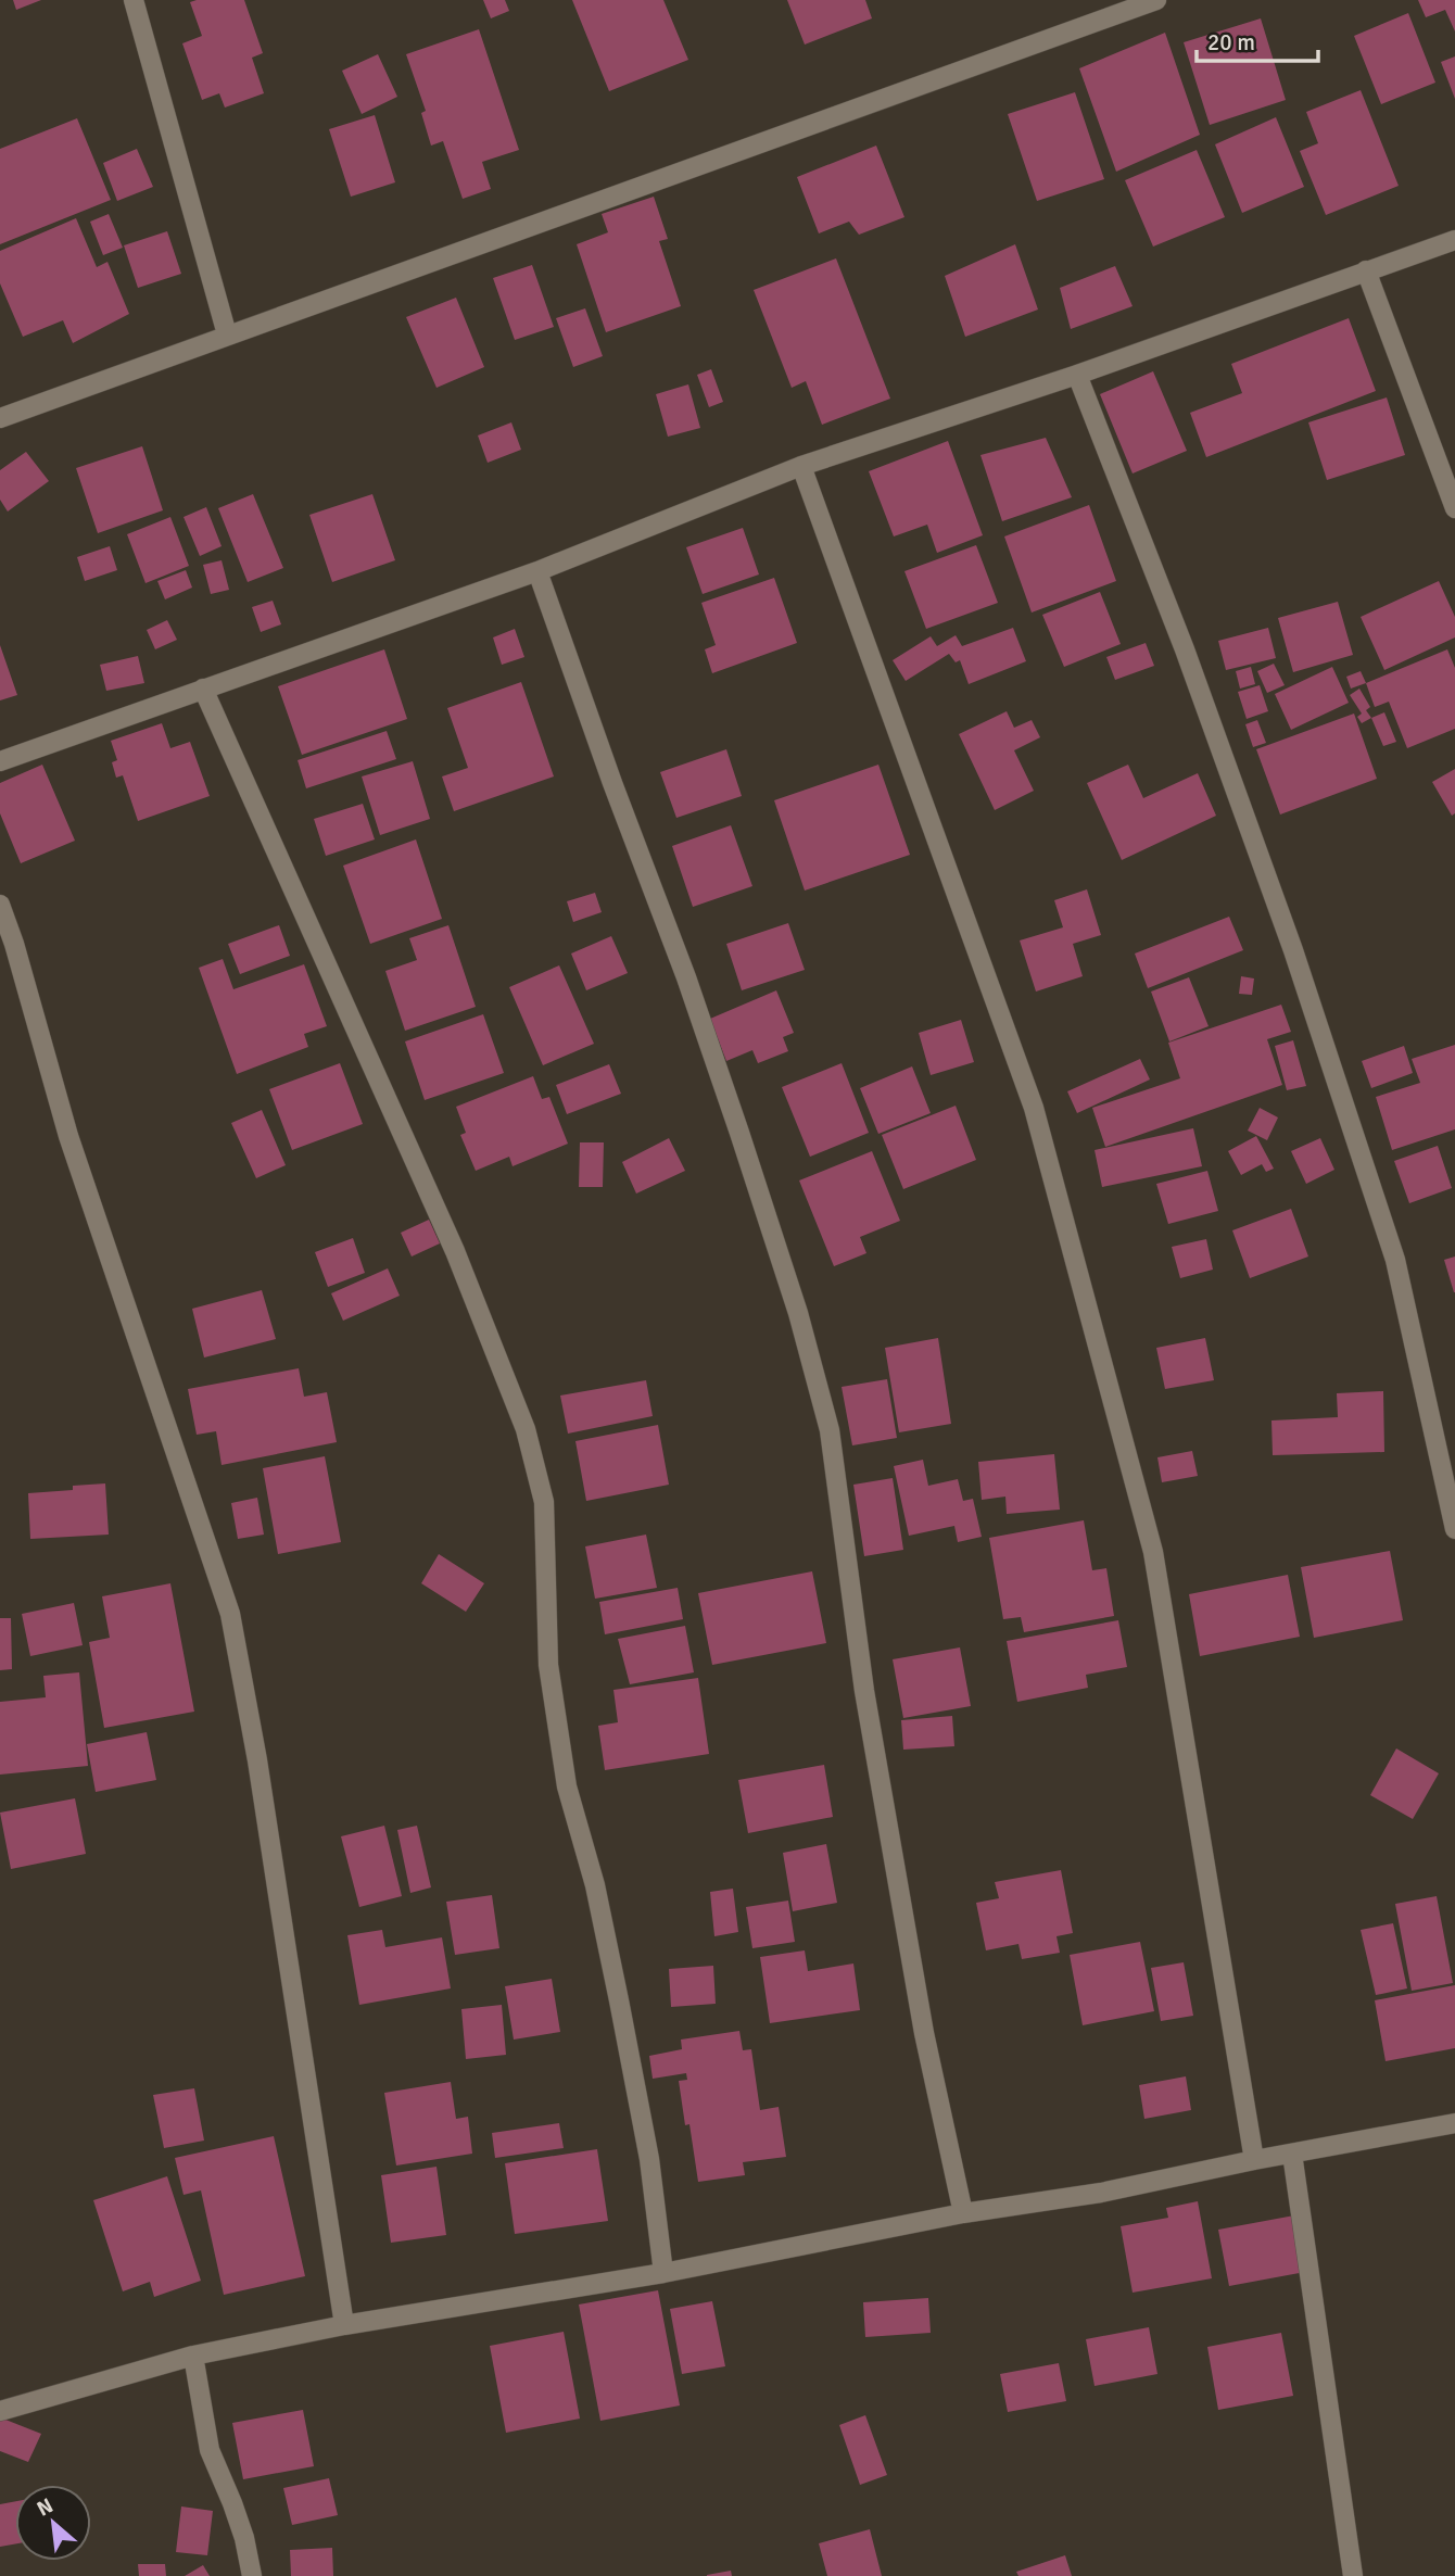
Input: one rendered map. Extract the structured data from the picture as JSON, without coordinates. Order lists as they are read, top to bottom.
{
  "scale_bar": "20 m",
  "north": "top left"
}
